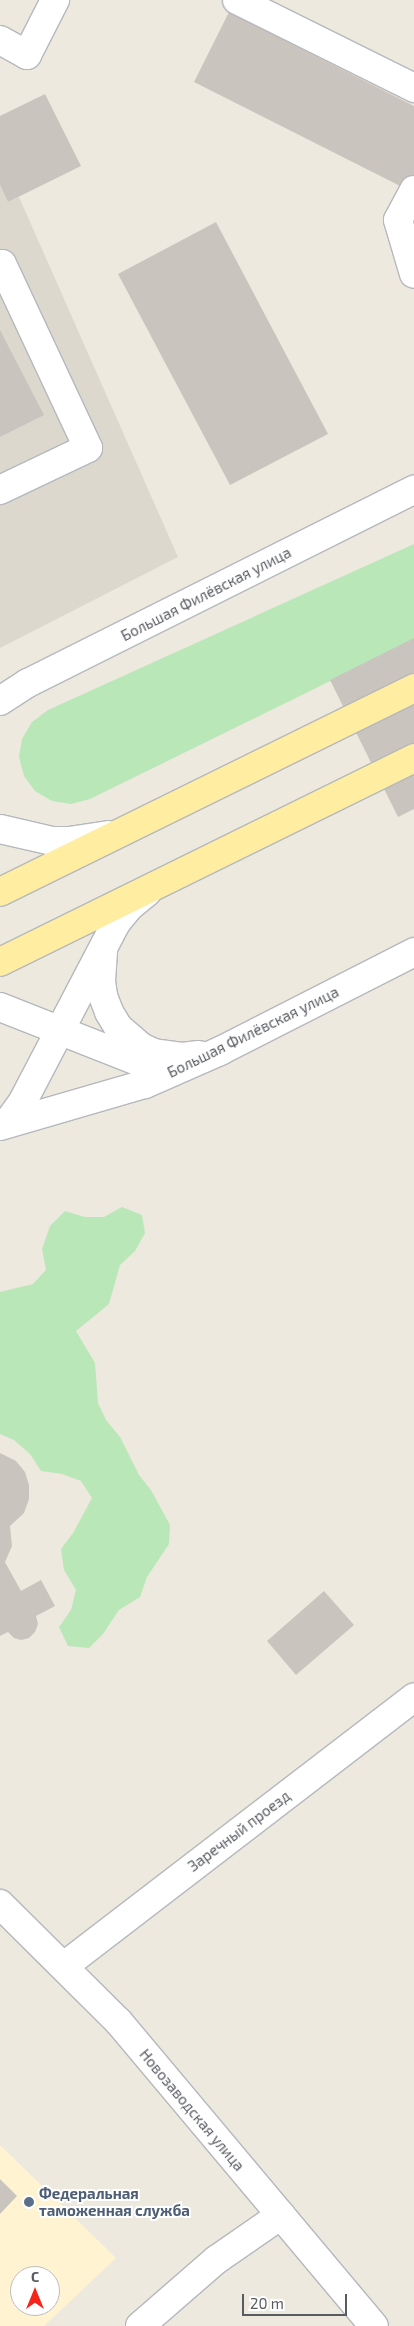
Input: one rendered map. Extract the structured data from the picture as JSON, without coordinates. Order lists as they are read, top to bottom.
{
  "streets": {
    "street": ["Большая Филёвская улица", "Заречный проезд", "Новозаводская улица"]
  },
  "crossings": [
    ["Заречный проезд", "Новозаводская улица"]
  ],
  "places": ["Федеральная таможенная служба"],
  "scale_bar": "20 m",
  "north": "top"
}
